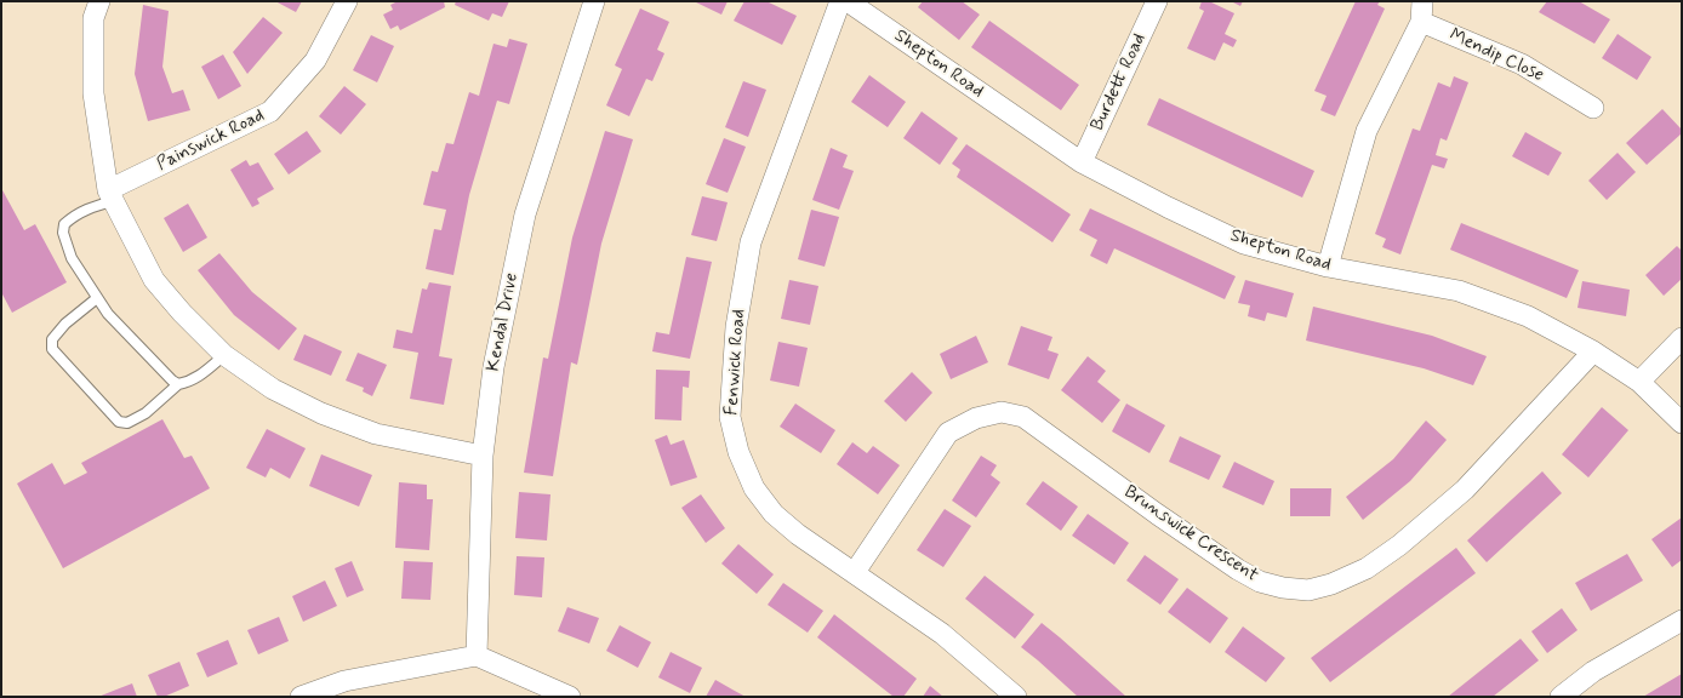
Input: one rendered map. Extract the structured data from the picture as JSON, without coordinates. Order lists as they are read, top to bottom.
{
  "streets": {
    "street": [
      "Mendip Close",
      "Shepton Road",
      "Burdett Road",
      "Painswick Road",
      "Kendal Drive",
      "Fenwick Road",
      "Brunswick Crescent"
    ]
  },
  "crossings": [
    ["Shepton Road", "Burdett Road"],
    ["Shepton Road", "Brunswick Crescent"],
    ["Fenwick Road", "Brunswick Crescent"]
  ]
}
